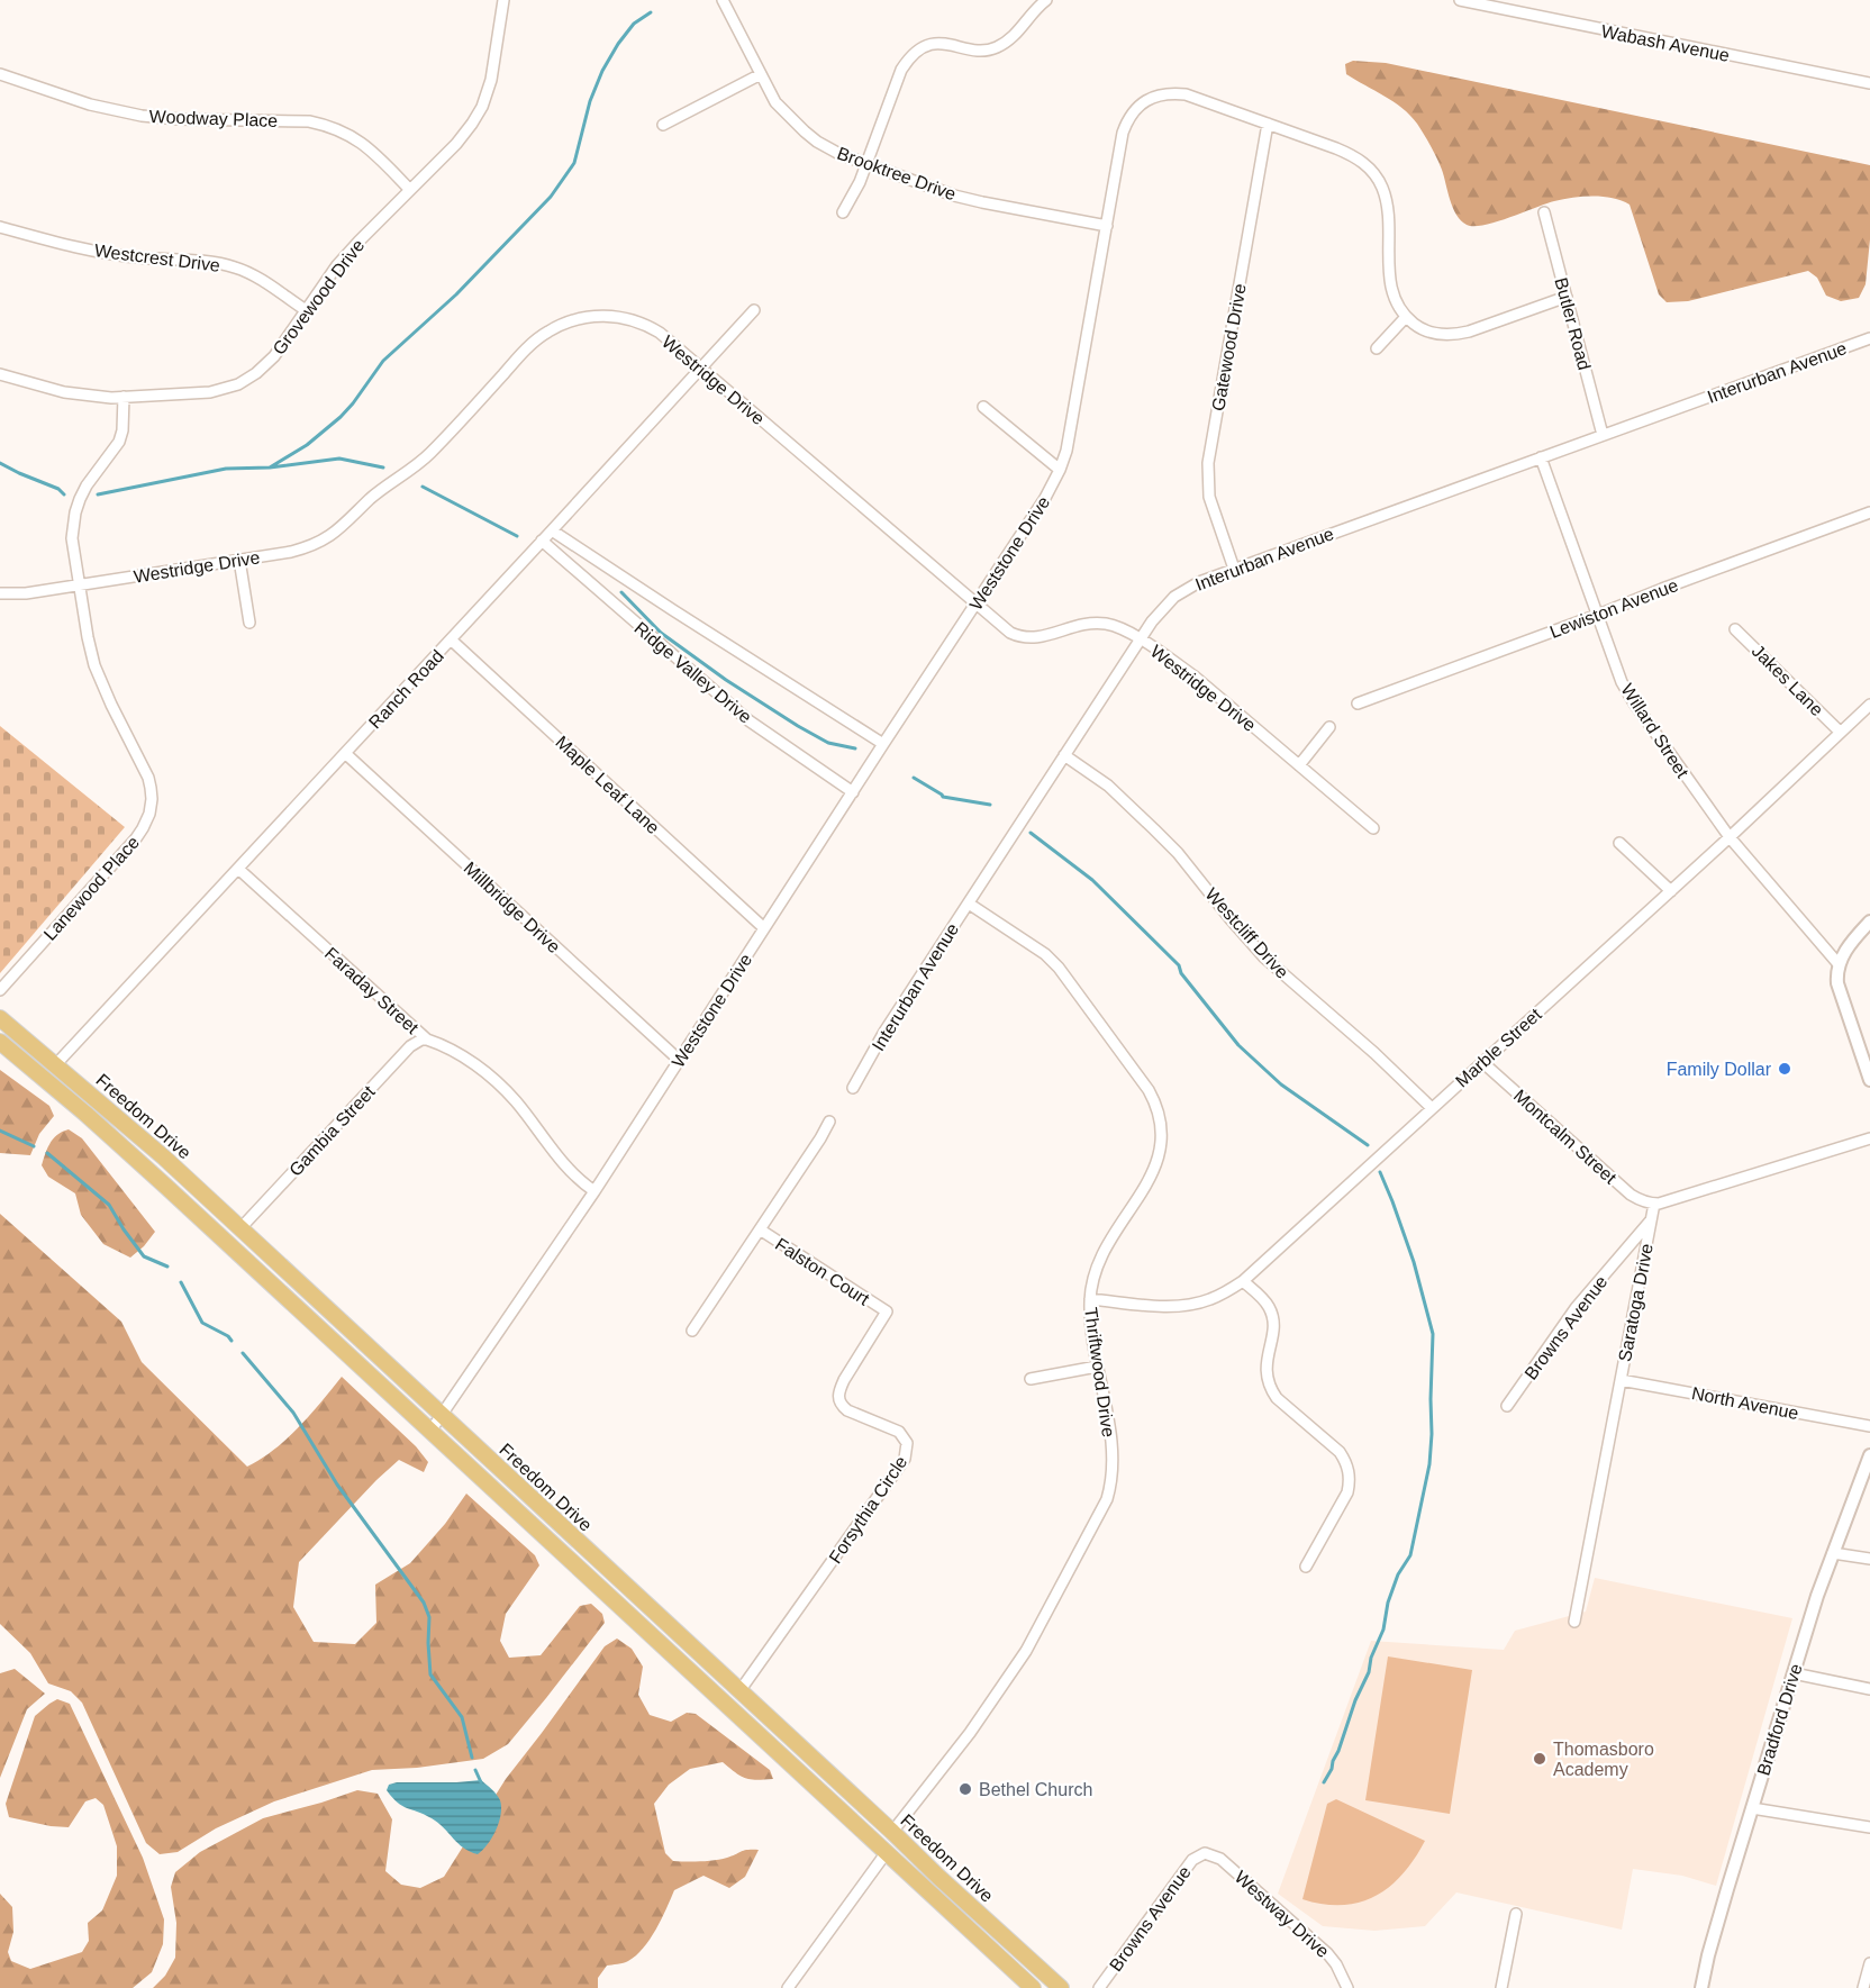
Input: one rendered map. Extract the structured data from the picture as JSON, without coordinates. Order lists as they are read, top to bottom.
{
  "streets": {
    "main road": ["Freedom Drive"],
    "street": [
      "Wabash Avenue",
      "Woodway Place",
      "Brooktree Drive",
      "Westcrest Drive",
      "Grovewood Drive",
      "Butler Road",
      "Gatewood Drive",
      "Interurban Avenue",
      "Westridge Drive",
      "Weststone Drive",
      "Lewiston Avenue",
      "Ridge Valley Drive",
      "Jakes Lane",
      "Ranch Road",
      "Willard Street",
      "Maple Leaf Lane",
      "Lanewood Place",
      "Millbridge Drive",
      "Westcliff Drive",
      "Faraday Street",
      "Marble Street",
      "Gambia Street",
      "Montcalm Street",
      "Falston Court",
      "Saratoga Drive",
      "Browns Avenue",
      "Thriftwood Drive",
      "North Avenue",
      "Forsythia Circle",
      "Bradford Drive",
      "Westway Drive"
    ]
  },
  "crossings": [
    ["Woodway Place", "Grovewood Drive"],
    ["Brooktree Drive", "Weststone Drive"],
    ["Westcrest Drive", "Grovewood Drive"],
    ["Grovewood Drive", "Lanewood Place"],
    ["Butler Road", "Interurban Avenue"],
    ["Gatewood Drive", "Interurban Avenue"],
    ["Gatewood Drive", "Weststone Drive"],
    ["Interurban Avenue", "Westridge Drive"],
    ["Interurban Avenue", "Willard Street"],
    ["Interurban Avenue", "Westcliff Drive"],
    ["Interurban Avenue", "Thriftwood Drive"],
    ["Westridge Drive", "Weststone Drive"],
    ["Westridge Drive", "Ranch Road"],
    ["Westridge Drive", "Lanewood Place"],
    ["Weststone Drive", "Ridge Valley Drive"],
    ["Weststone Drive", "Maple Leaf Lane"],
    ["Weststone Drive", "Millbridge Drive"],
    ["Weststone Drive", "Faraday Street"],
    ["Weststone Drive", "Freedom Drive"],
    ["Lewiston Avenue", "Willard Street"],
    ["Ridge Valley Drive", "Ranch Road"],
    ["Jakes Lane", "Marble Street"],
    ["Ranch Road", "Maple Leaf Lane"],
    ["Ranch Road", "Millbridge Drive"],
    ["Ranch Road", "Faraday Street"],
    ["Ranch Road", "Freedom Drive"],
    ["Willard Street", "Marble Street"],
    ["Westcliff Drive", "Marble Street"],
    ["Faraday Street", "Gambia Street"],
    ["Marble Street", "Montcalm Street"],
    ["Marble Street", "Thriftwood Drive"],
    ["Freedom Drive", "Gambia Street"],
    ["Freedom Drive", "Thriftwood Drive"],
    ["Freedom Drive", "Forsythia Circle"],
    ["Montcalm Street", "Saratoga Drive"],
    ["Falston Court", "Forsythia Circle"],
    ["Saratoga Drive", "Browns Avenue"],
    ["Saratoga Drive", "North Avenue"],
    ["Browns Avenue", "Westway Drive"]
  ],
  "places": ["Family Dollar", "Thomasboro Academy", "Bethel Church"]
}
